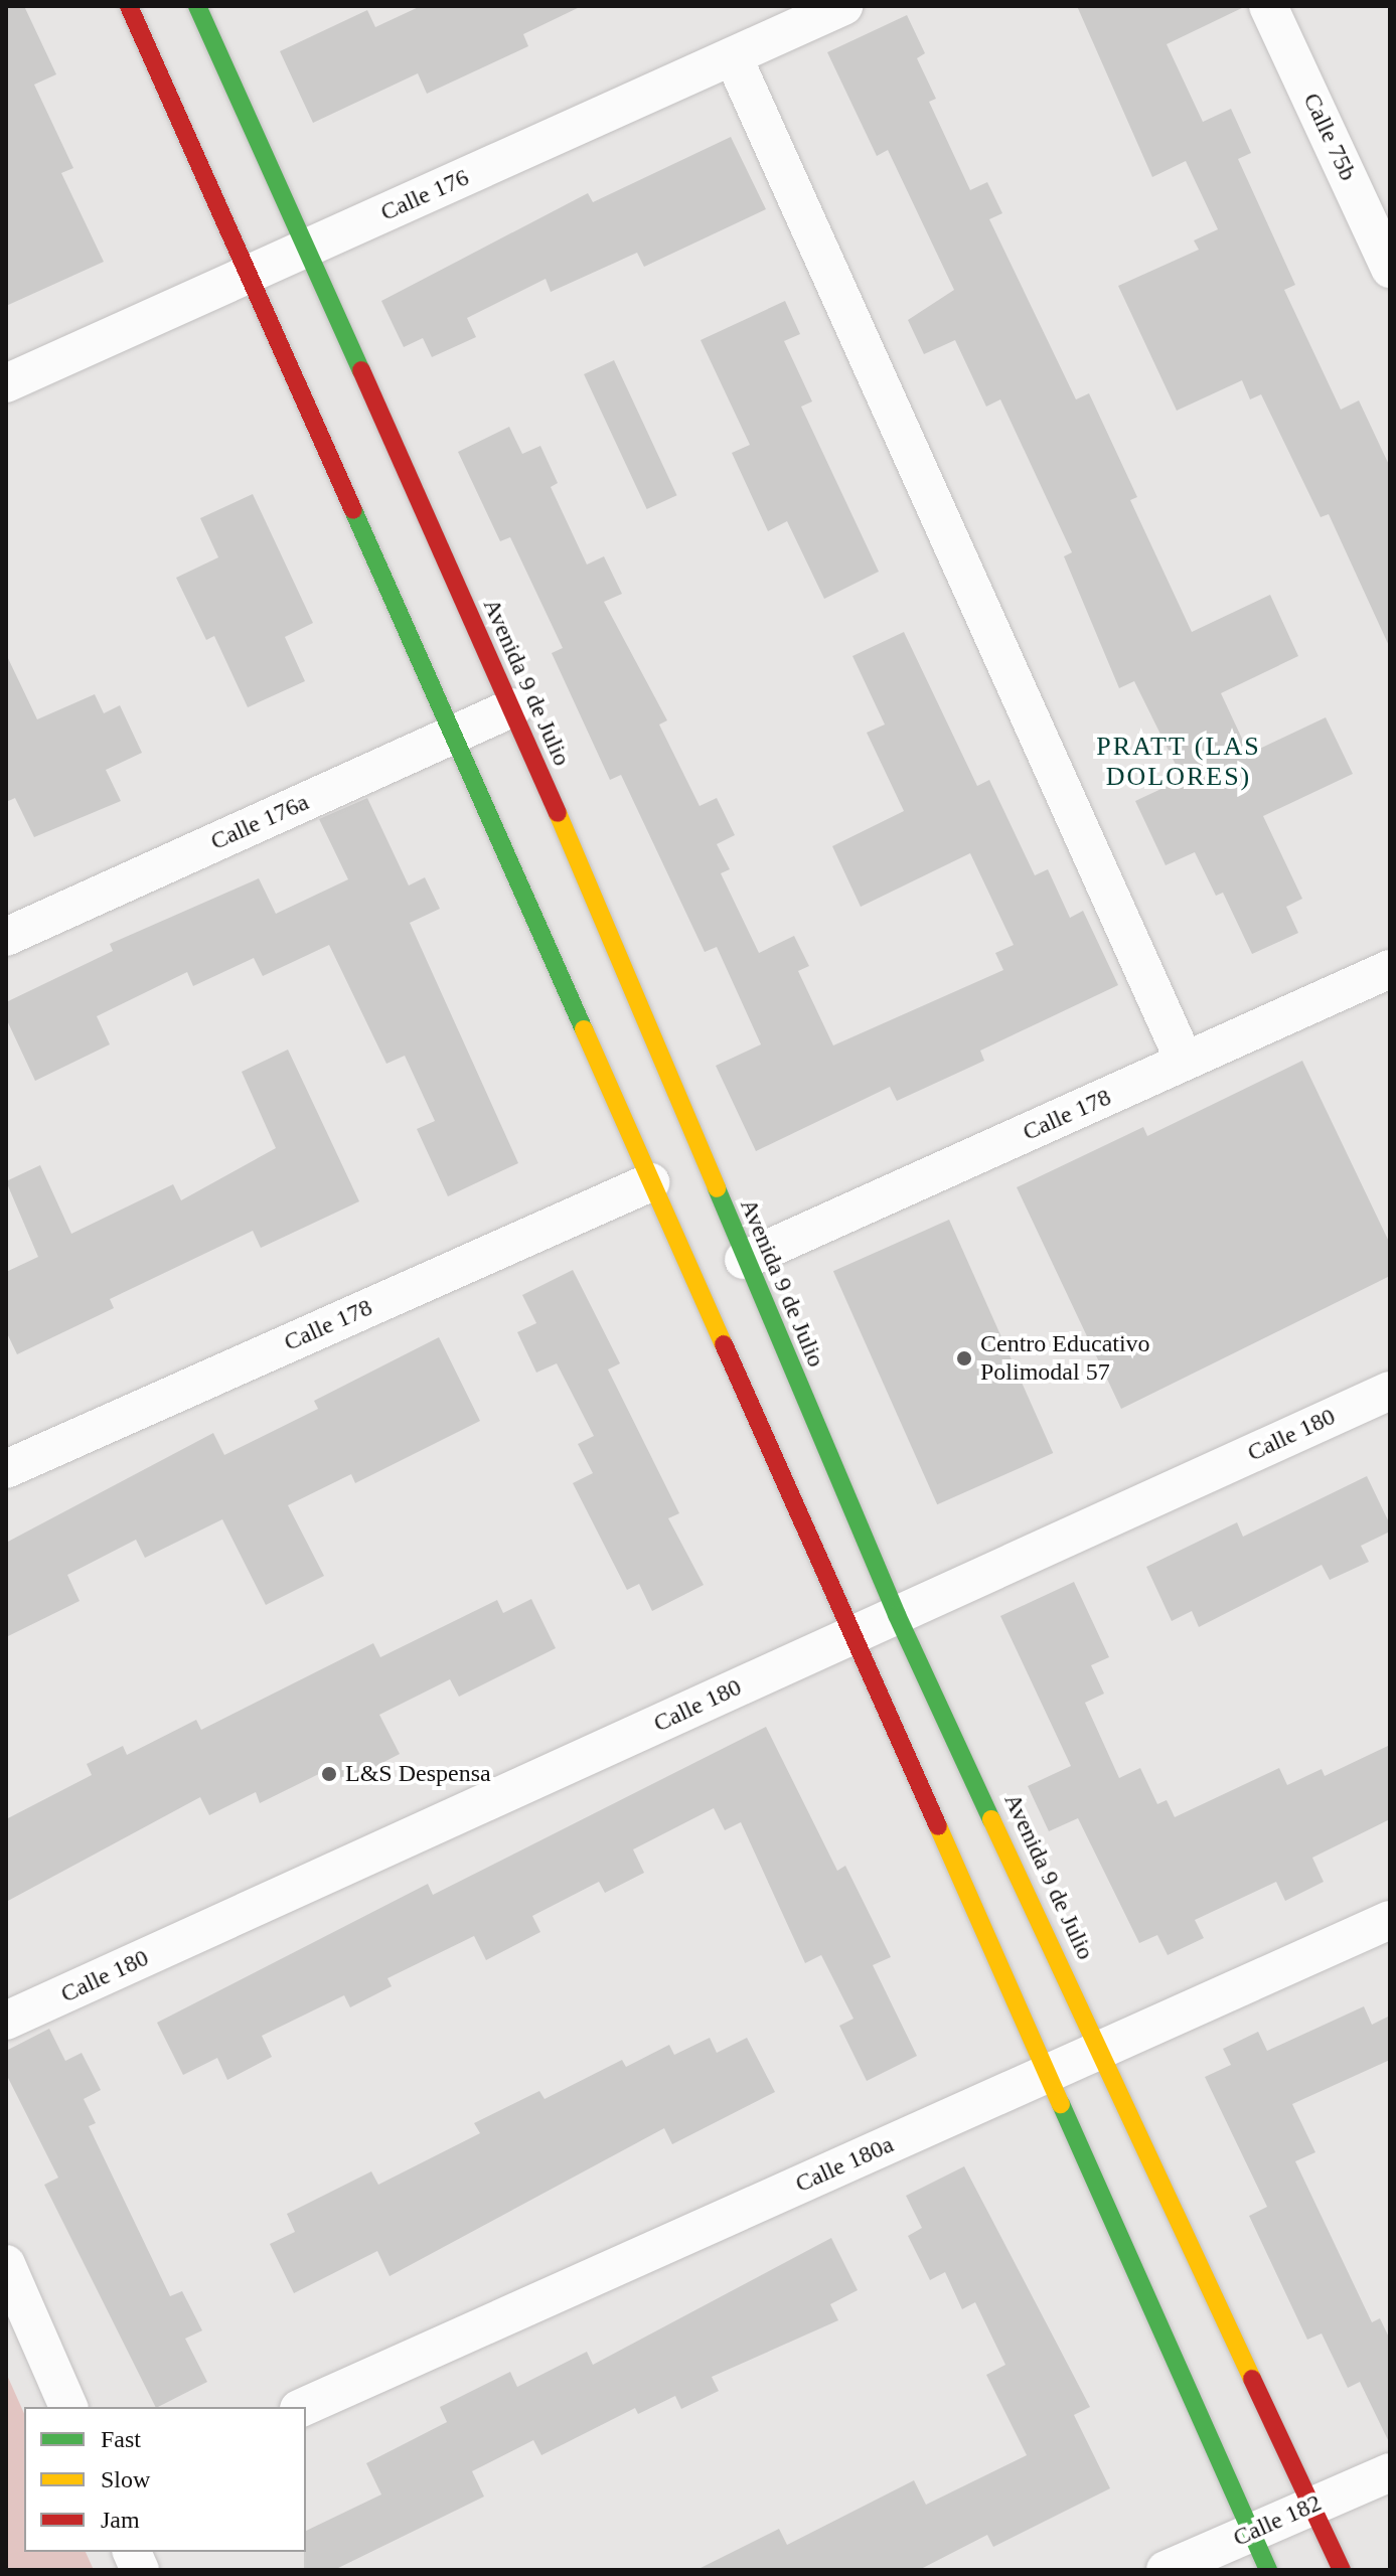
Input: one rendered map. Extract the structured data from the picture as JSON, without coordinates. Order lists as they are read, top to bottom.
{
  "streets": {
    "main road": ["Avenida 9 de Julio"],
    "street": [
      "Calle 75b",
      "Calle 176",
      "Calle 176a",
      "Calle 178",
      "Calle 180",
      "Calle 180a",
      "Calle 182"
    ]
  },
  "crossings": [
    ["Calle 176", "Avenida 9 de Julio"],
    ["Avenida 9 de Julio", "Calle 176a"],
    ["Avenida 9 de Julio", "Calle 178"],
    ["Avenida 9 de Julio", "Calle 180"],
    ["Avenida 9 de Julio", "Calle 180a"],
    ["Avenida 9 de Julio", "Calle 182"]
  ],
  "districts": ["PRATT (LAS DOLORES)"],
  "places": ["Centro Educativo Polimodal 57", "L&S Despensa"],
  "legend": ["Fast", "Slow", "Jam"]
}
